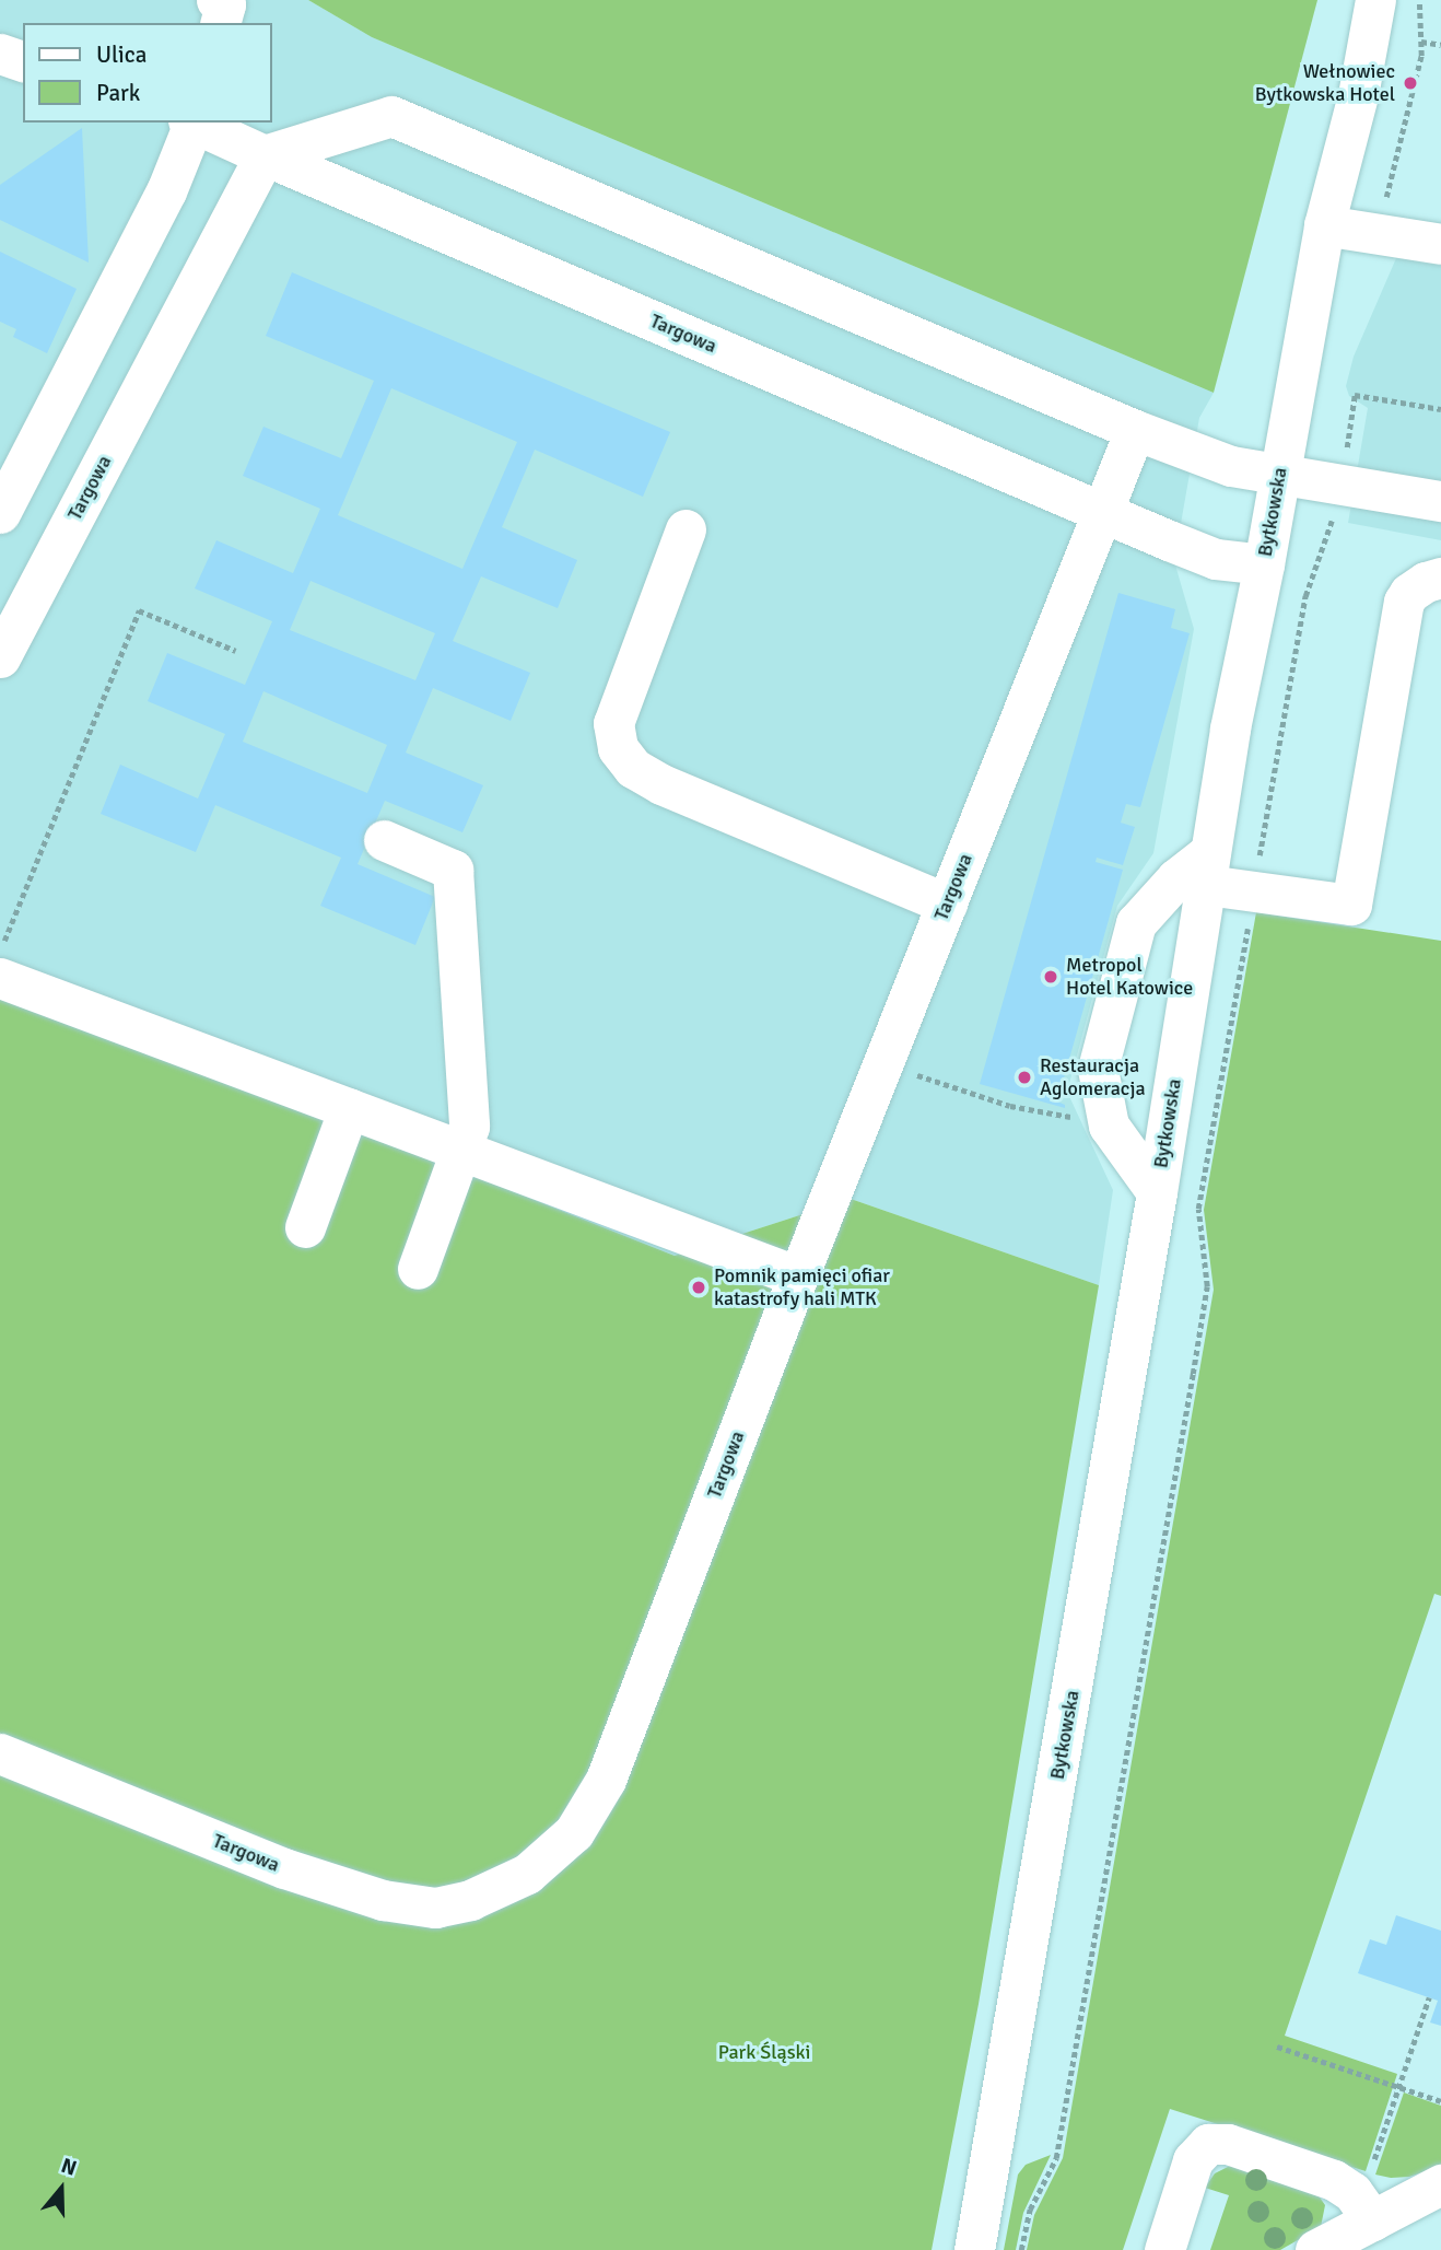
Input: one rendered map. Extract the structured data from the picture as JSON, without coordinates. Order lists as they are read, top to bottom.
{
  "streets": {
    "street": ["Targowa", "Bytkowska"]
  },
  "crossings": [
    ["Targowa", "Bytkowska"]
  ],
  "parks": ["Park Śląski"],
  "places": [
    "Wełnowiec Bytkowska Hotel",
    "Metropol Hotel Katowice",
    "Restauracja Aglomeracja",
    "Pomnik pamięci ofiar katastrofy hali MTK"
  ],
  "legend": ["Ulica", "Park"],
  "north": "top"
}
